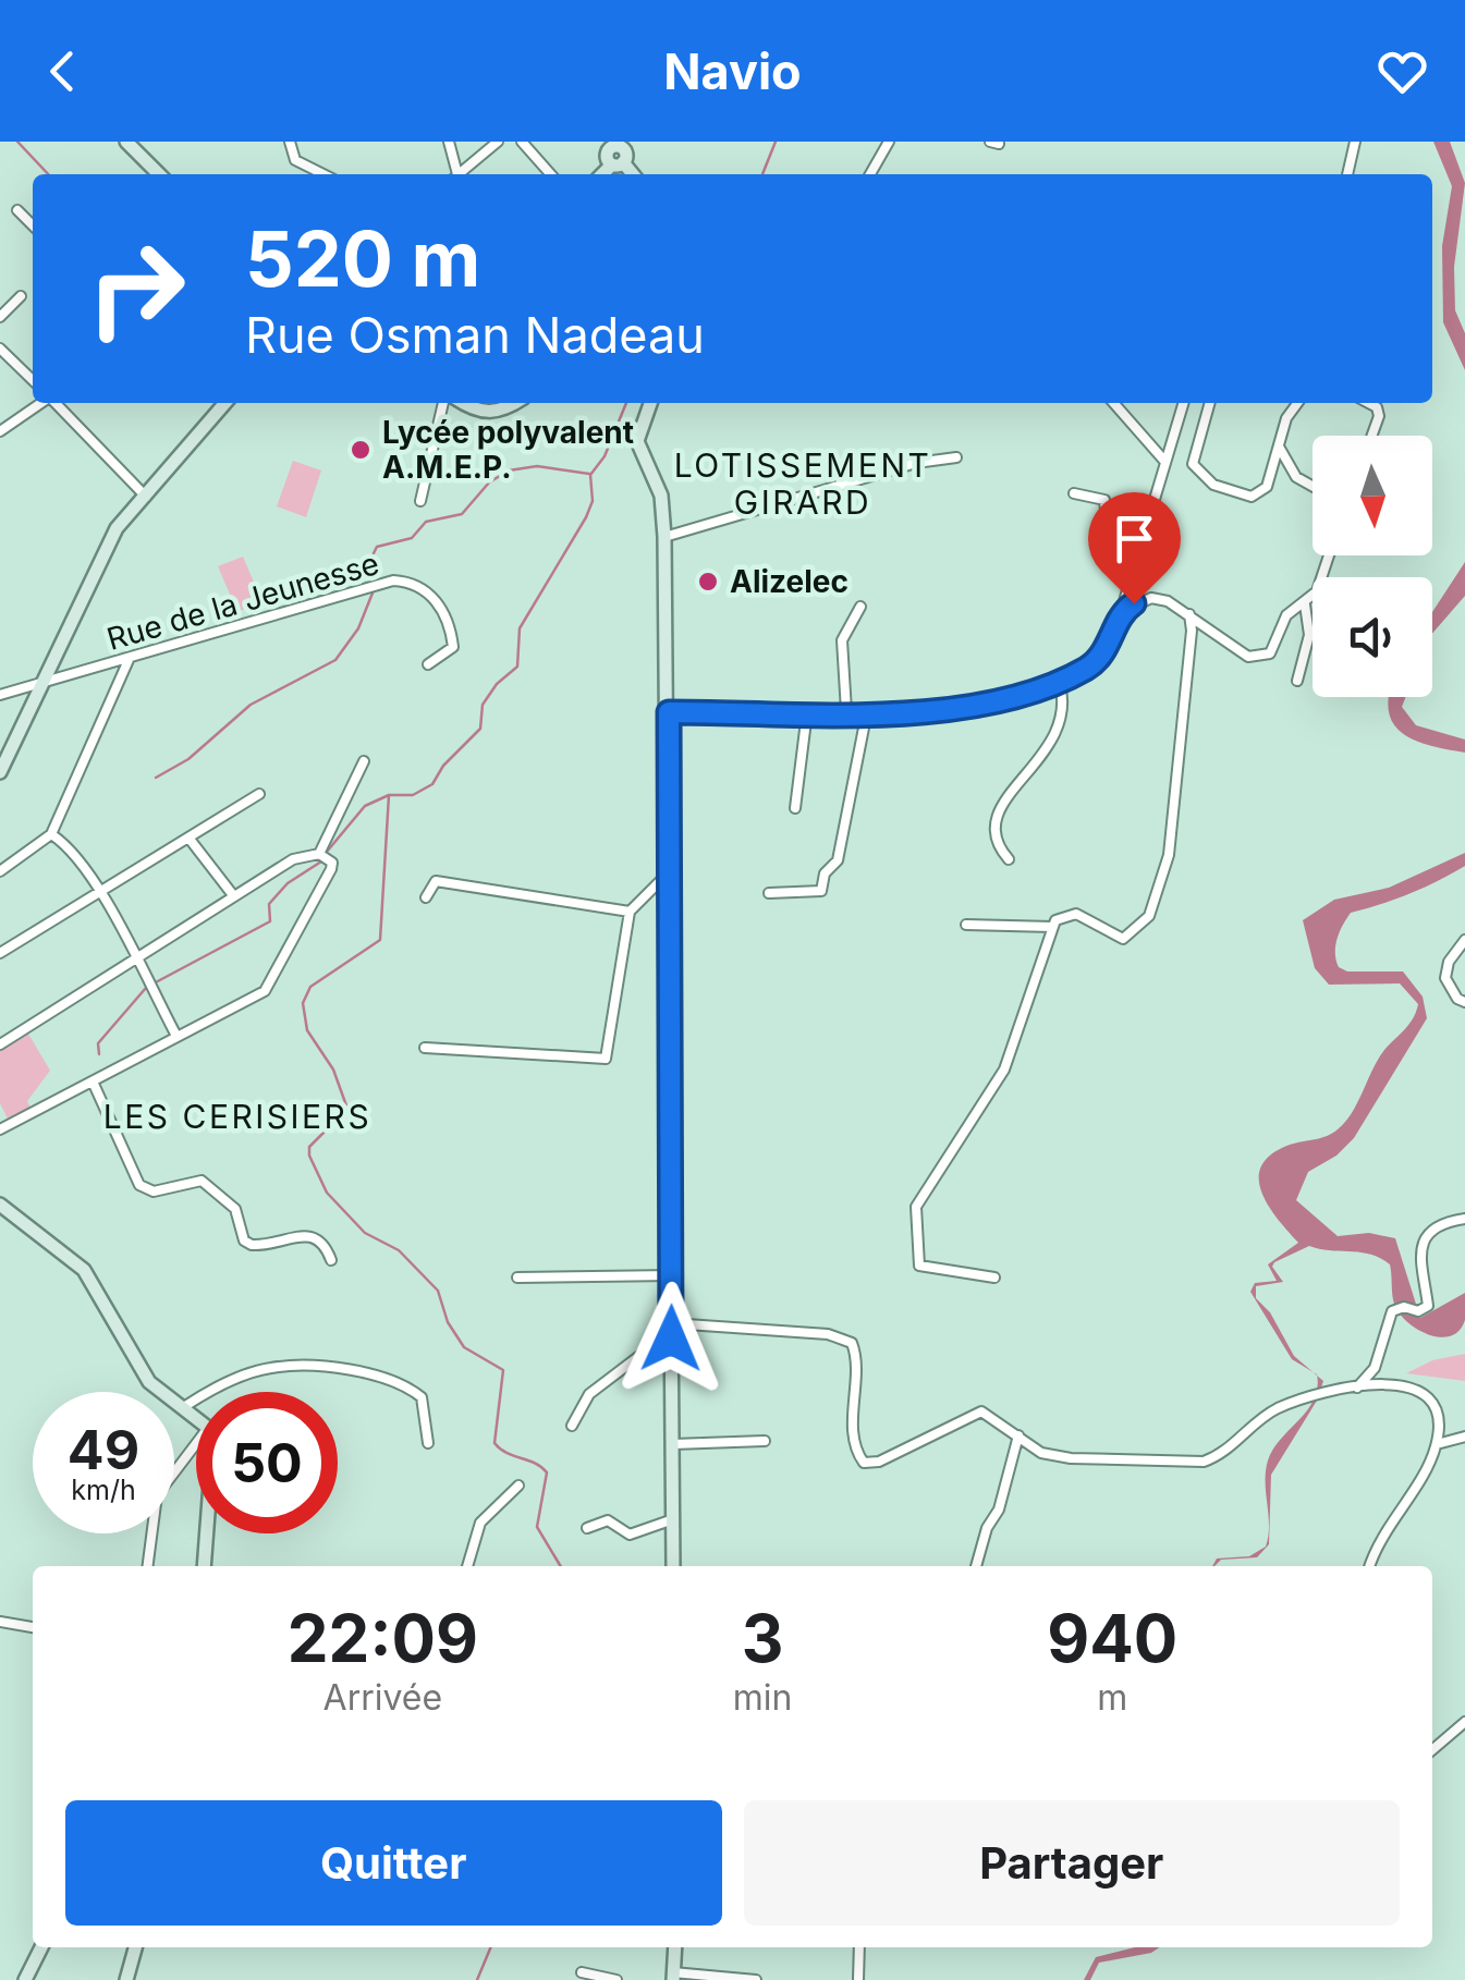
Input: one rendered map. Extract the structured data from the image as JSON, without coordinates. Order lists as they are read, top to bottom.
{
  "streets": {
    "street": ["Rue de la Jeunesse"]
  },
  "districts": ["LOTISSEMENT GIRARD", "LES CERISIERS"],
  "places": ["Lycée polyvalent A.M.E.P.", "Alizelec"],
  "north": "bottom",
  "page": {
    "header": "Navio",
    "turn": ["520 m", "Rue Osman Nadeau"],
    "speed": "49 km/h",
    "limit": "50",
    "eta": [
      "22:09",
      "Arrivée",
      "3",
      "min",
      "940",
      "m"
    ],
    "buttons": ["Quitter", "Partager"]
  }
}
